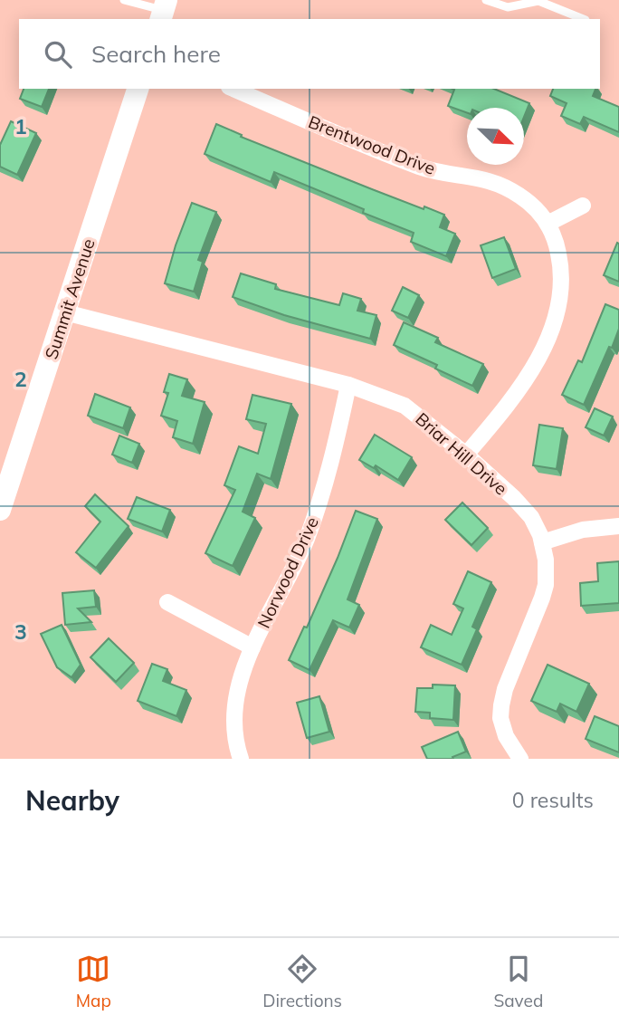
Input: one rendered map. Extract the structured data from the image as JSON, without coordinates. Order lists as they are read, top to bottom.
{
  "streets": {
    "main road": ["Summit Avenue"],
    "street": ["Brentwood Drive", "Briar Hill Drive", "Norwood Drive"]
  },
  "crossings": [
    ["Brentwood Drive", "Briar Hill Drive"],
    ["Summit Avenue", "Briar Hill Drive"],
    ["Briar Hill Drive", "Norwood Drive"]
  ],
  "north": "bottom right",
  "page": {
    "search": "Search here",
    "heading": ["Nearby", "0 results"],
    "nav": ["Map", "Directions", "Saved"]
  },
  "grid": {
    "rows": ["1", "2", "3"]
  }
}
